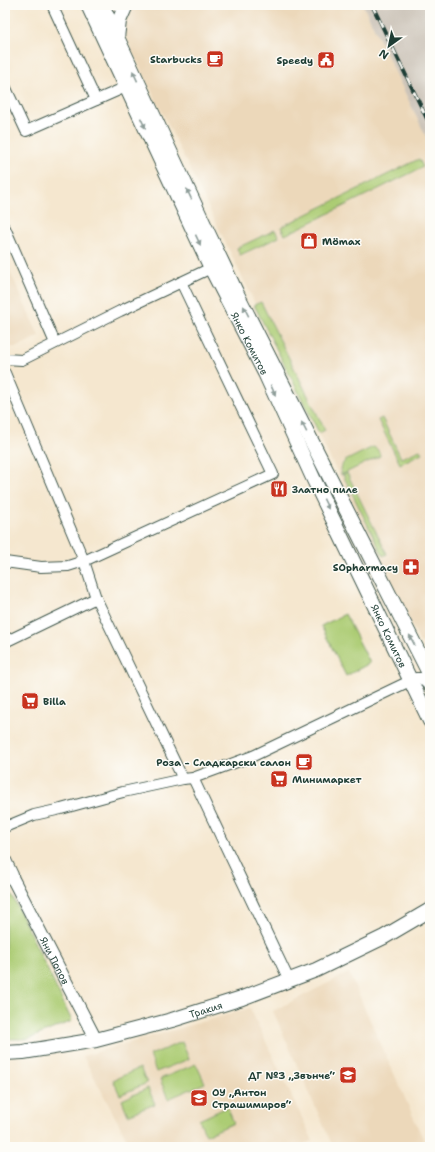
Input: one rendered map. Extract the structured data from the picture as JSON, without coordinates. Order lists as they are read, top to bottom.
{
  "streets": {
    "main road": ["Янко Комитов", "Тракия"],
    "street": ["Яни Попов"]
  },
  "crossings": [
    ["Яни Попов", "Тракия"]
  ],
  "places": {
    "cafe": ["Starbucks", "Роза - Сладкарски салон"],
    "public building": ["Speedy"],
    "shop": ["Mömax"],
    "restaurant": ["Златно пиле"],
    "pharmacy": ["SOpharmacy"],
    "supermarket": ["Billa", "Минимаркет"],
    "school or university": ["ДГ №3 „Звънче“", "ОУ „Антон Страшимиров“"]
  },
  "north": "bottom left"
}
